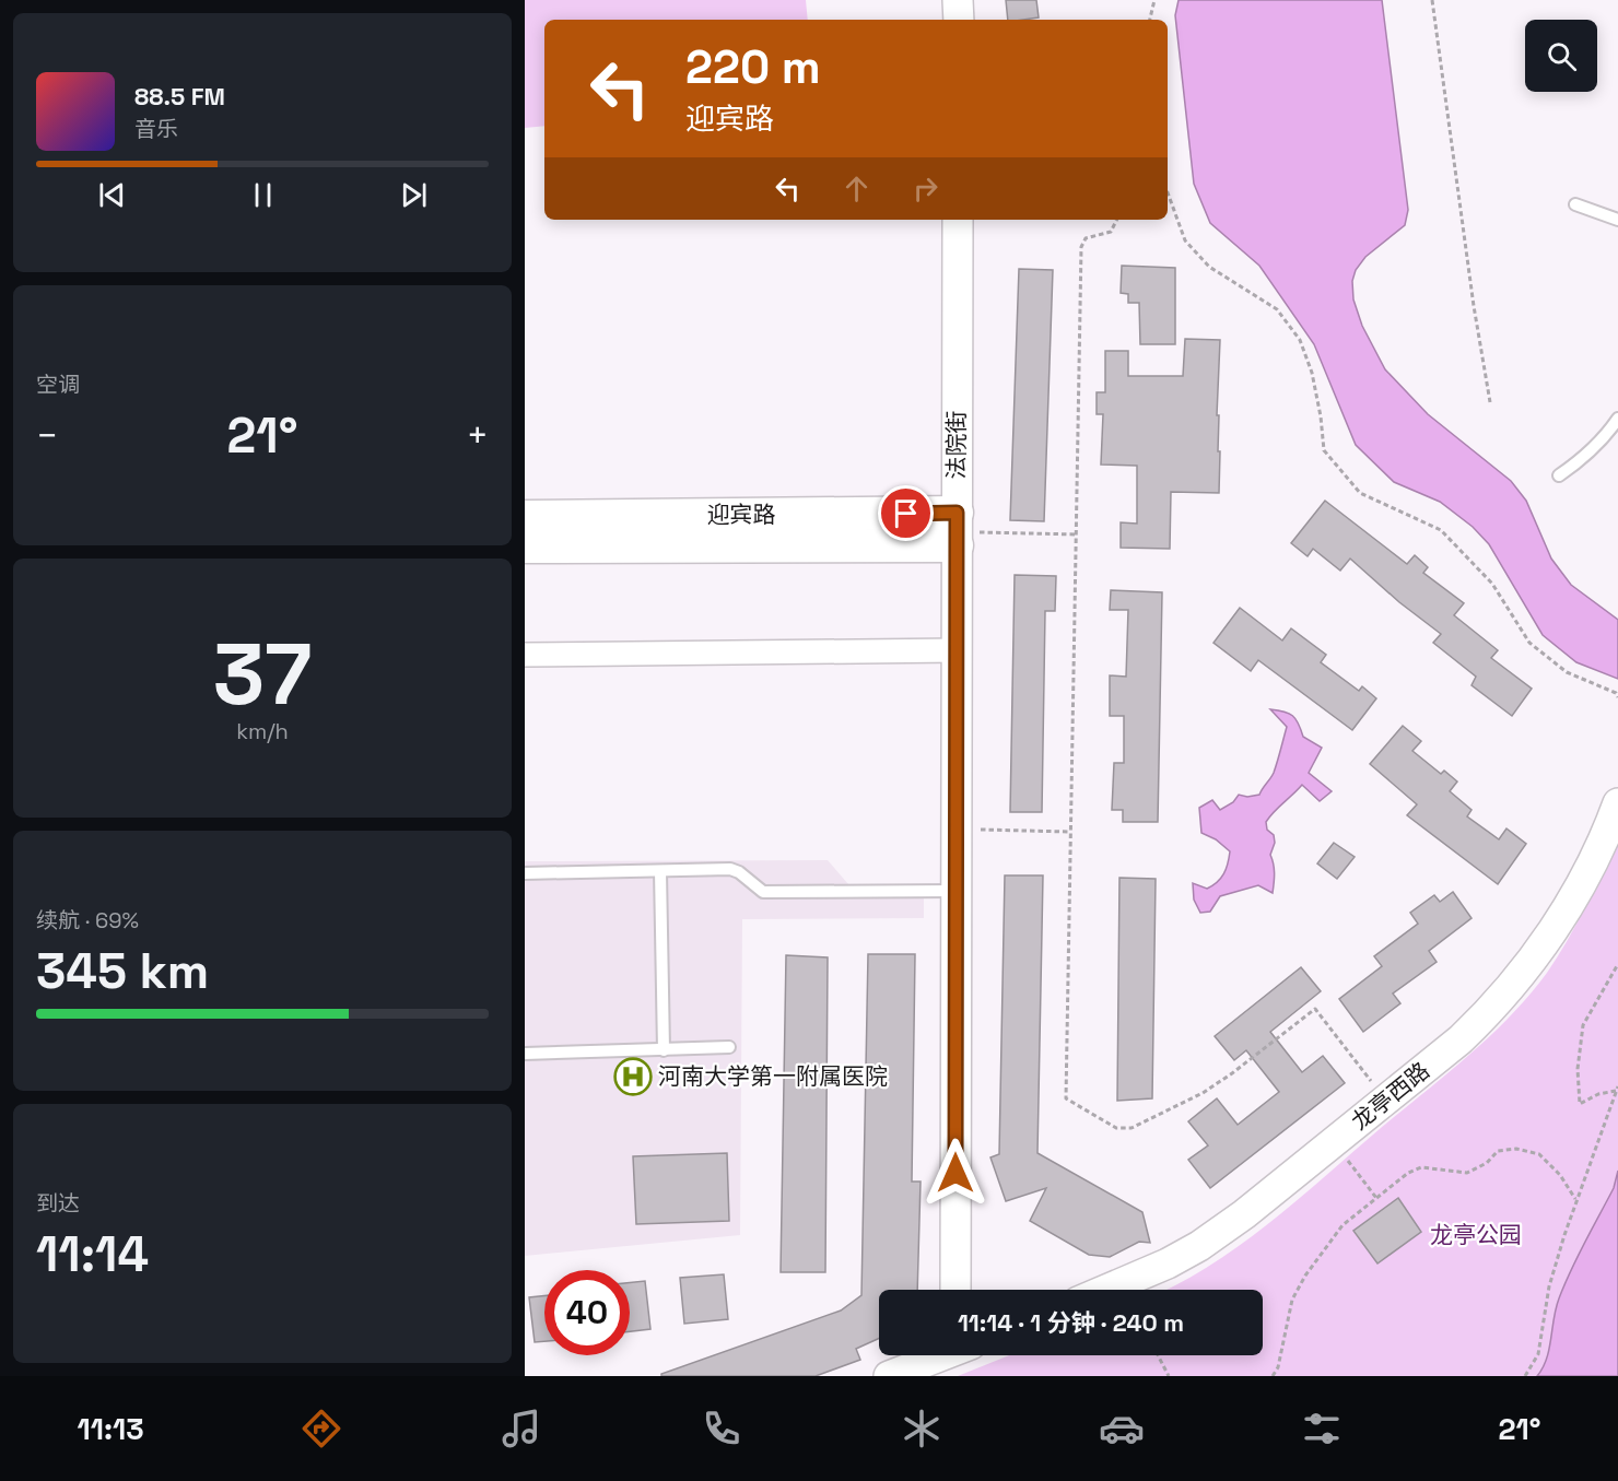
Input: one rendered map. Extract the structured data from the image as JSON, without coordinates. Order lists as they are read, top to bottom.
{
  "streets": {
    "main road": ["迎宾路"],
    "street": ["法院街", "龙亭西路"]
  },
  "crossings": [
    ["法院街", "迎宾路"]
  ],
  "parks": ["龙亭公园"],
  "places": {
    "hospital": ["河南大学第一附属医院"]
  },
  "page": {
    "turn": ["220 m", "迎宾路"],
    "song": ["88.5 FM", "音乐"],
    "tile": [
      "空调",
      ["37", "km/h"],
      ["续航 · 69%", "345 km"],
      ["到达", "11:14"]
    ],
    "heat": ["−", "21°", "+"],
    "limit": "40",
    "trip": "11:14 · 1 分钟 · 240 m",
    "tabs": ["11:13", "21°"]
  }
}
